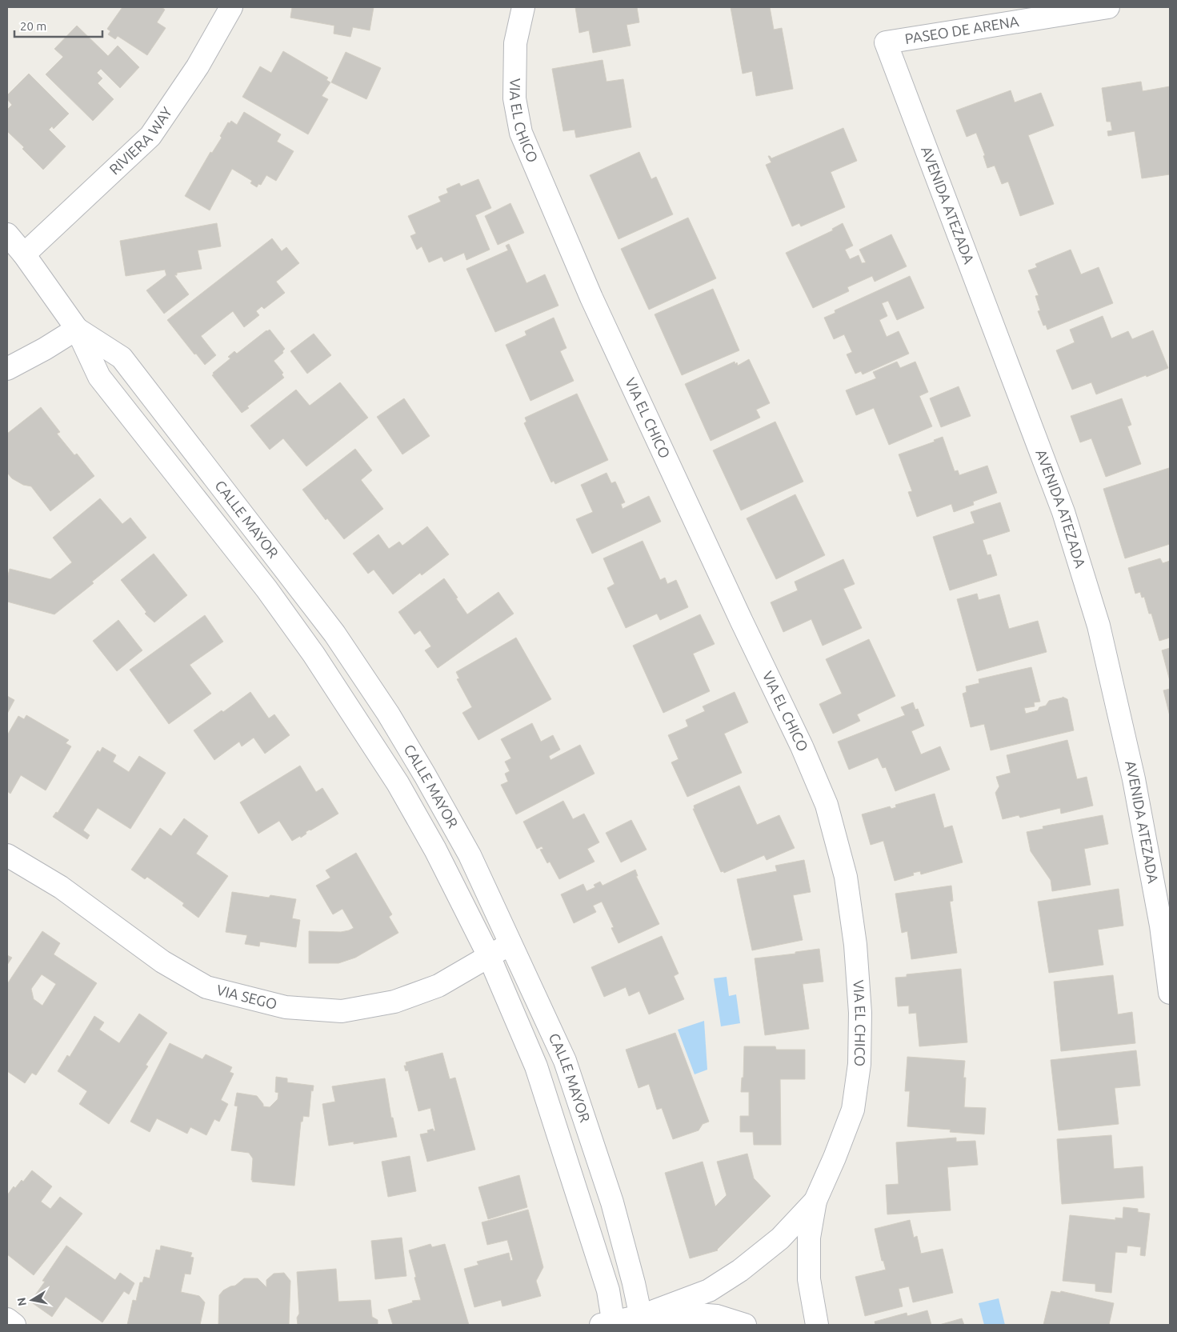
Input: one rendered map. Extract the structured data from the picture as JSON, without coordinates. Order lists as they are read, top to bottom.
{
  "streets": {
    "street": [
      "PASEO DE ARENA",
      "VIA EL CHICO",
      "RIVIERA WAY",
      "AVENIDA ATEZADA",
      "CALLE MAYOR",
      "VIA SEGO"
    ]
  },
  "crossings": [
    ["PASEO DE ARENA", "AVENIDA ATEZADA"],
    ["VIA EL CHICO", "CALLE MAYOR"],
    ["RIVIERA WAY", "CALLE MAYOR"],
    ["CALLE MAYOR", "VIA SEGO"]
  ],
  "scale_bar": "20 m",
  "north": "left"
}
